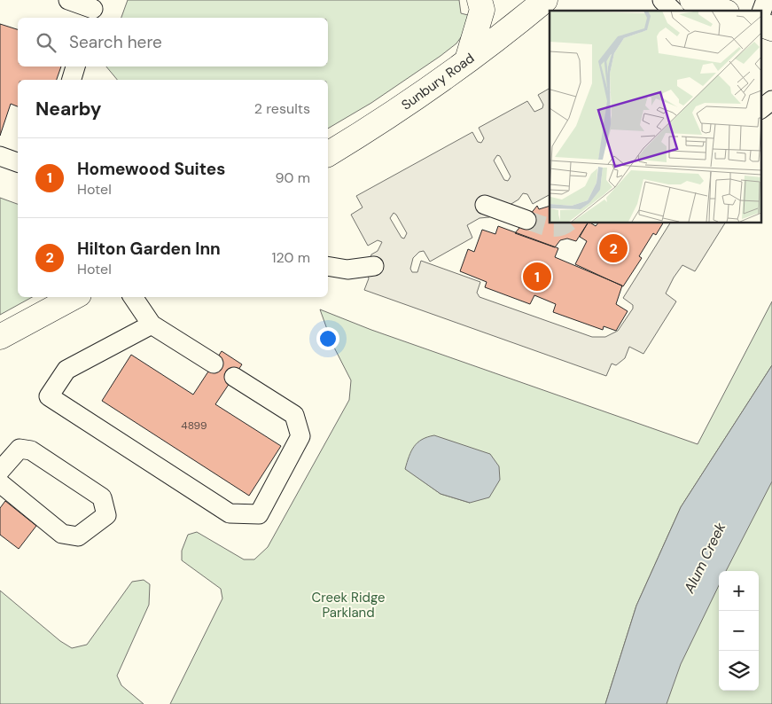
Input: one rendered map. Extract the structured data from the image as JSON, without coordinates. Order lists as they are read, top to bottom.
{
  "streets": {
    "main road": ["Sunbury Road"]
  },
  "water": ["Alum Creek"],
  "parks": ["Creek Ridge Parkland"],
  "house_numbers": ["4899"],
  "page": {
    "search": "Search here",
    "heading": ["Nearby", "2 results"],
    "list": [
      {
        "mark": "1",
        "name": "Homewood Suites",
        "note": "Hotel",
        "value": "90 m"
      },
      {
        "mark": "2",
        "name": "Hilton Garden Inn",
        "note": "Hotel",
        "value": "120 m"
      }
    ],
    "pins": ["2", "1"],
    "map_buttons": ["+", "−"]
  }
}
